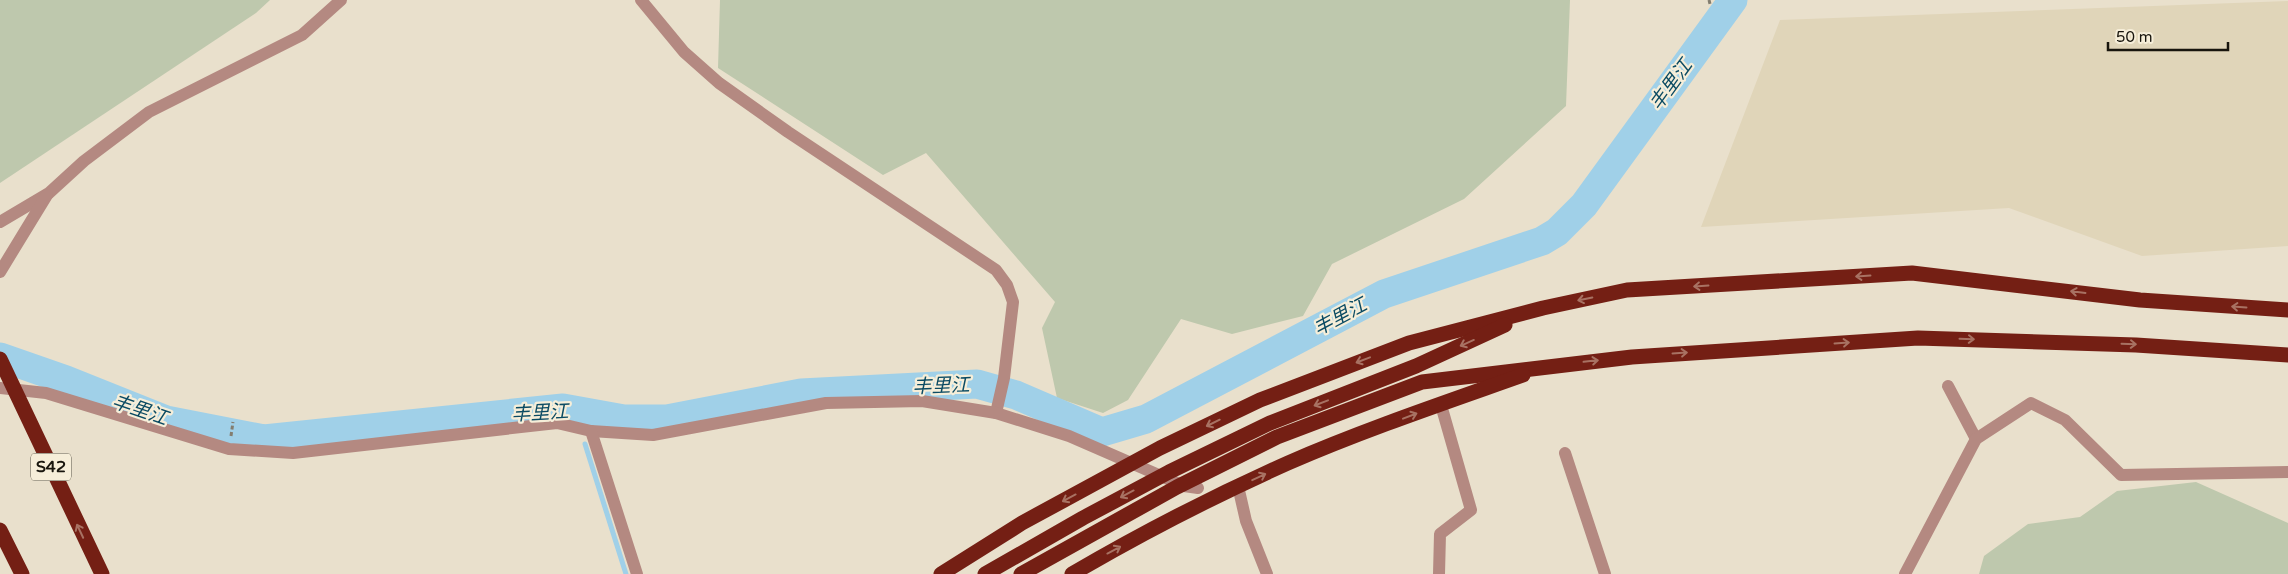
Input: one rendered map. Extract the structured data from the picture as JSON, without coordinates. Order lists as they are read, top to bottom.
{
  "streets": {
    "highway": ["S42"]
  },
  "water": ["丰里江"],
  "scale_bar": "50 m"
}
